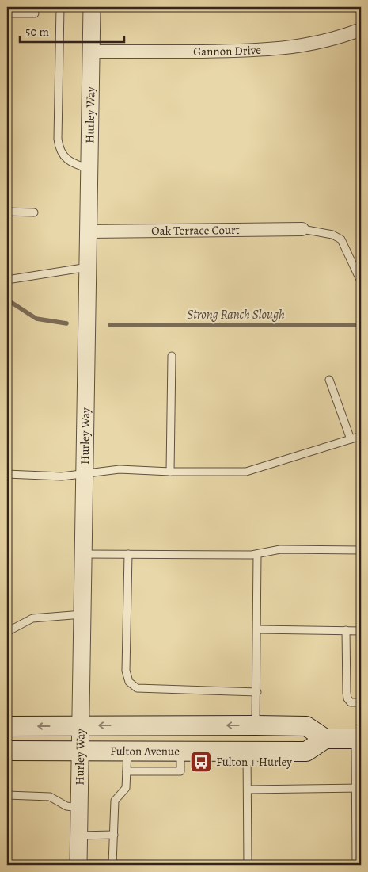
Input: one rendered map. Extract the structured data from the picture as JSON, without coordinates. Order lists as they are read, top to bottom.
{
  "streets": {
    "main road": ["Fulton Avenue"],
    "street": ["Gannon Drive", "Hurley Way", "Oak Terrace Court"]
  },
  "crossings": [
    ["Gannon Drive", "Hurley Way"],
    ["Hurley Way", "Oak Terrace Court"],
    ["Hurley Way", "Fulton Avenue"]
  ],
  "water": ["Strong Ranch Slough"],
  "places": {
    "bus stop": ["Fulton + Hurley"]
  },
  "scale_bar": "50 m"
}
